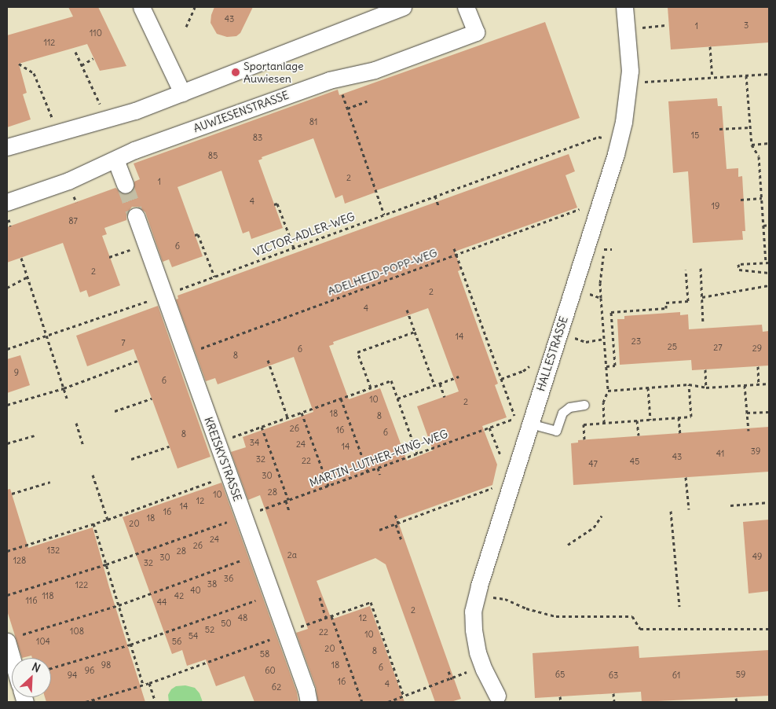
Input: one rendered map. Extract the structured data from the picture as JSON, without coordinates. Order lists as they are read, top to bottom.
{
  "streets": {
    "street": ["AUWIESENSTRASSE", "HALLESTRASSE", "KREISKYSTRASSE"],
    "path": ["VICTOR-ADLER-WEG", "ADELHEID-POPP-WEG", "MARTIN-LUTHER-KING-WEG"]
  },
  "crossings": [
    ["VICTOR-ADLER-WEG", "KREISKYSTRASSE"],
    ["ADELHEID-POPP-WEG", "KREISKYSTRASSE"],
    ["HALLESTRASSE", "MARTIN-LUTHER-KING-WEG"],
    ["MARTIN-LUTHER-KING-WEG", "KREISKYSTRASSE"]
  ],
  "places": ["Sportanlage Auwiesen"],
  "house_numbers": [
    "43",
    "3",
    "1",
    "110",
    "112",
    "81",
    "15",
    "83",
    "85",
    "2",
    "1",
    "4",
    "19",
    "87",
    "6",
    "2",
    "2",
    "4",
    "14",
    "23",
    "7",
    "25",
    "27",
    "29",
    "6",
    "8",
    "9",
    "6",
    "10",
    "2",
    "18",
    "8",
    "26",
    "16",
    "6",
    "8",
    "34",
    "24",
    "14",
    "39",
    "41",
    "43",
    "32",
    "22",
    "45",
    "47",
    "30",
    "28",
    "10",
    "12",
    "14",
    "16",
    "18",
    "20",
    "24",
    "26",
    "132",
    "28",
    "2a",
    "49",
    "30",
    "128",
    "32",
    "36",
    "38",
    "122",
    "40",
    "118",
    "42",
    "116",
    "44",
    "2",
    "48",
    "12",
    "50",
    "52",
    "108",
    "22",
    "10",
    "54",
    "104",
    "56",
    "20",
    "8",
    "58",
    "98",
    "18",
    "6",
    "96",
    "60",
    "65",
    "59",
    "94",
    "63",
    "61",
    "16",
    "4",
    "62"
  ],
  "north": "top right"
}
